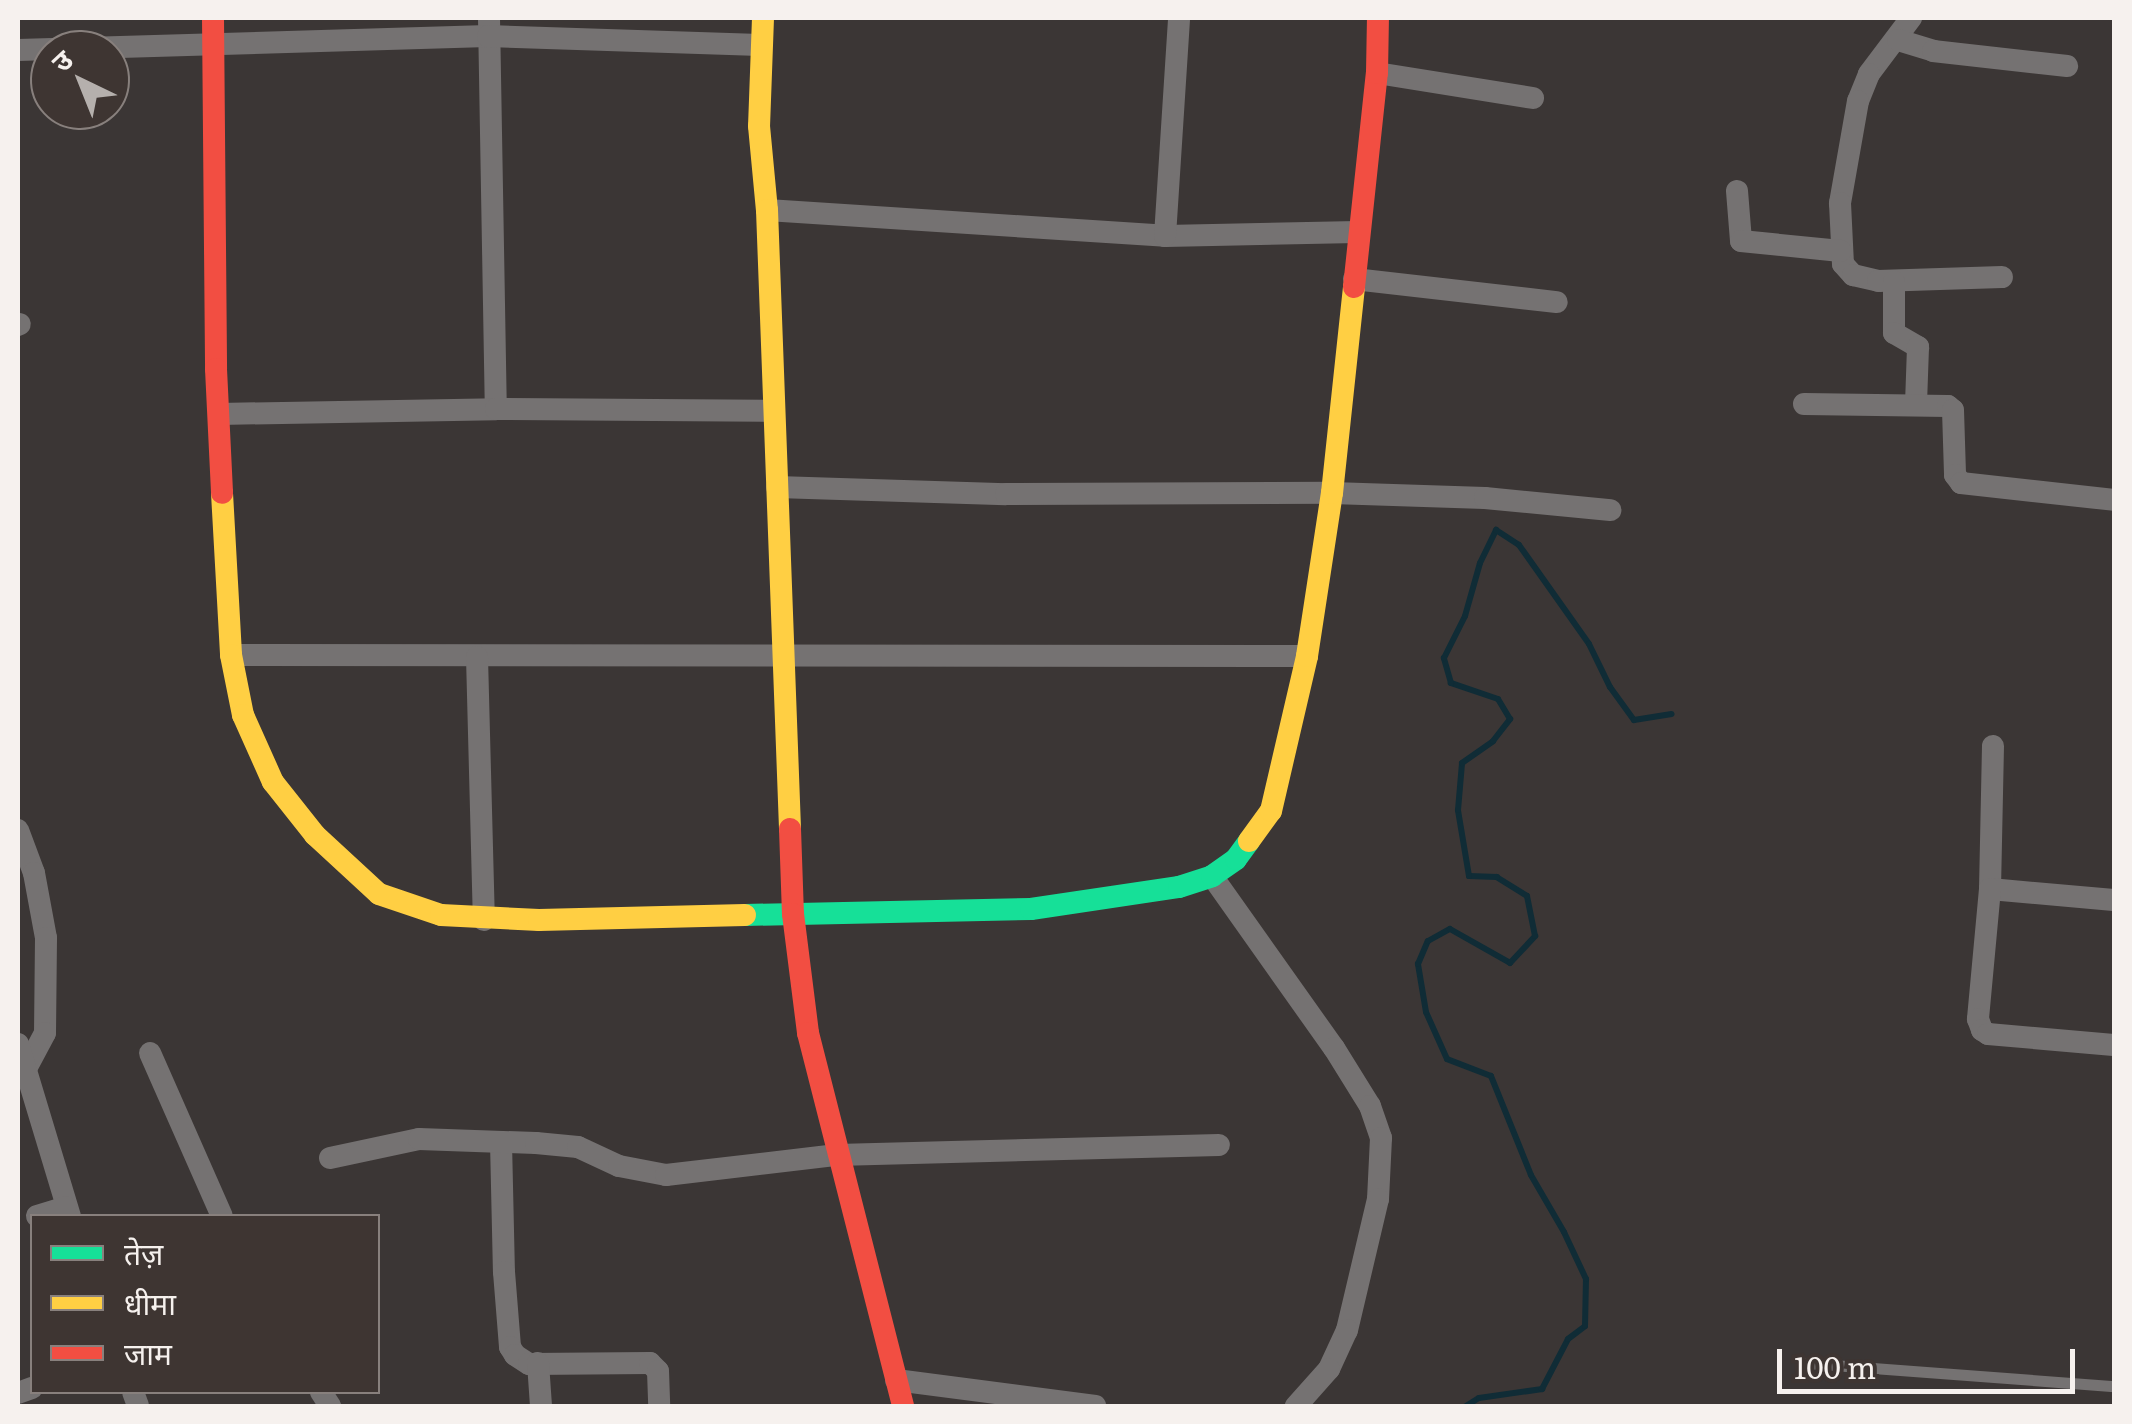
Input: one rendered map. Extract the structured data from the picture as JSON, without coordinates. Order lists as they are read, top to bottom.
{
  "legend": ["तेज़", "धीमा", "जाम"],
  "scale_bar": "100 m",
  "north": "top left"
}
